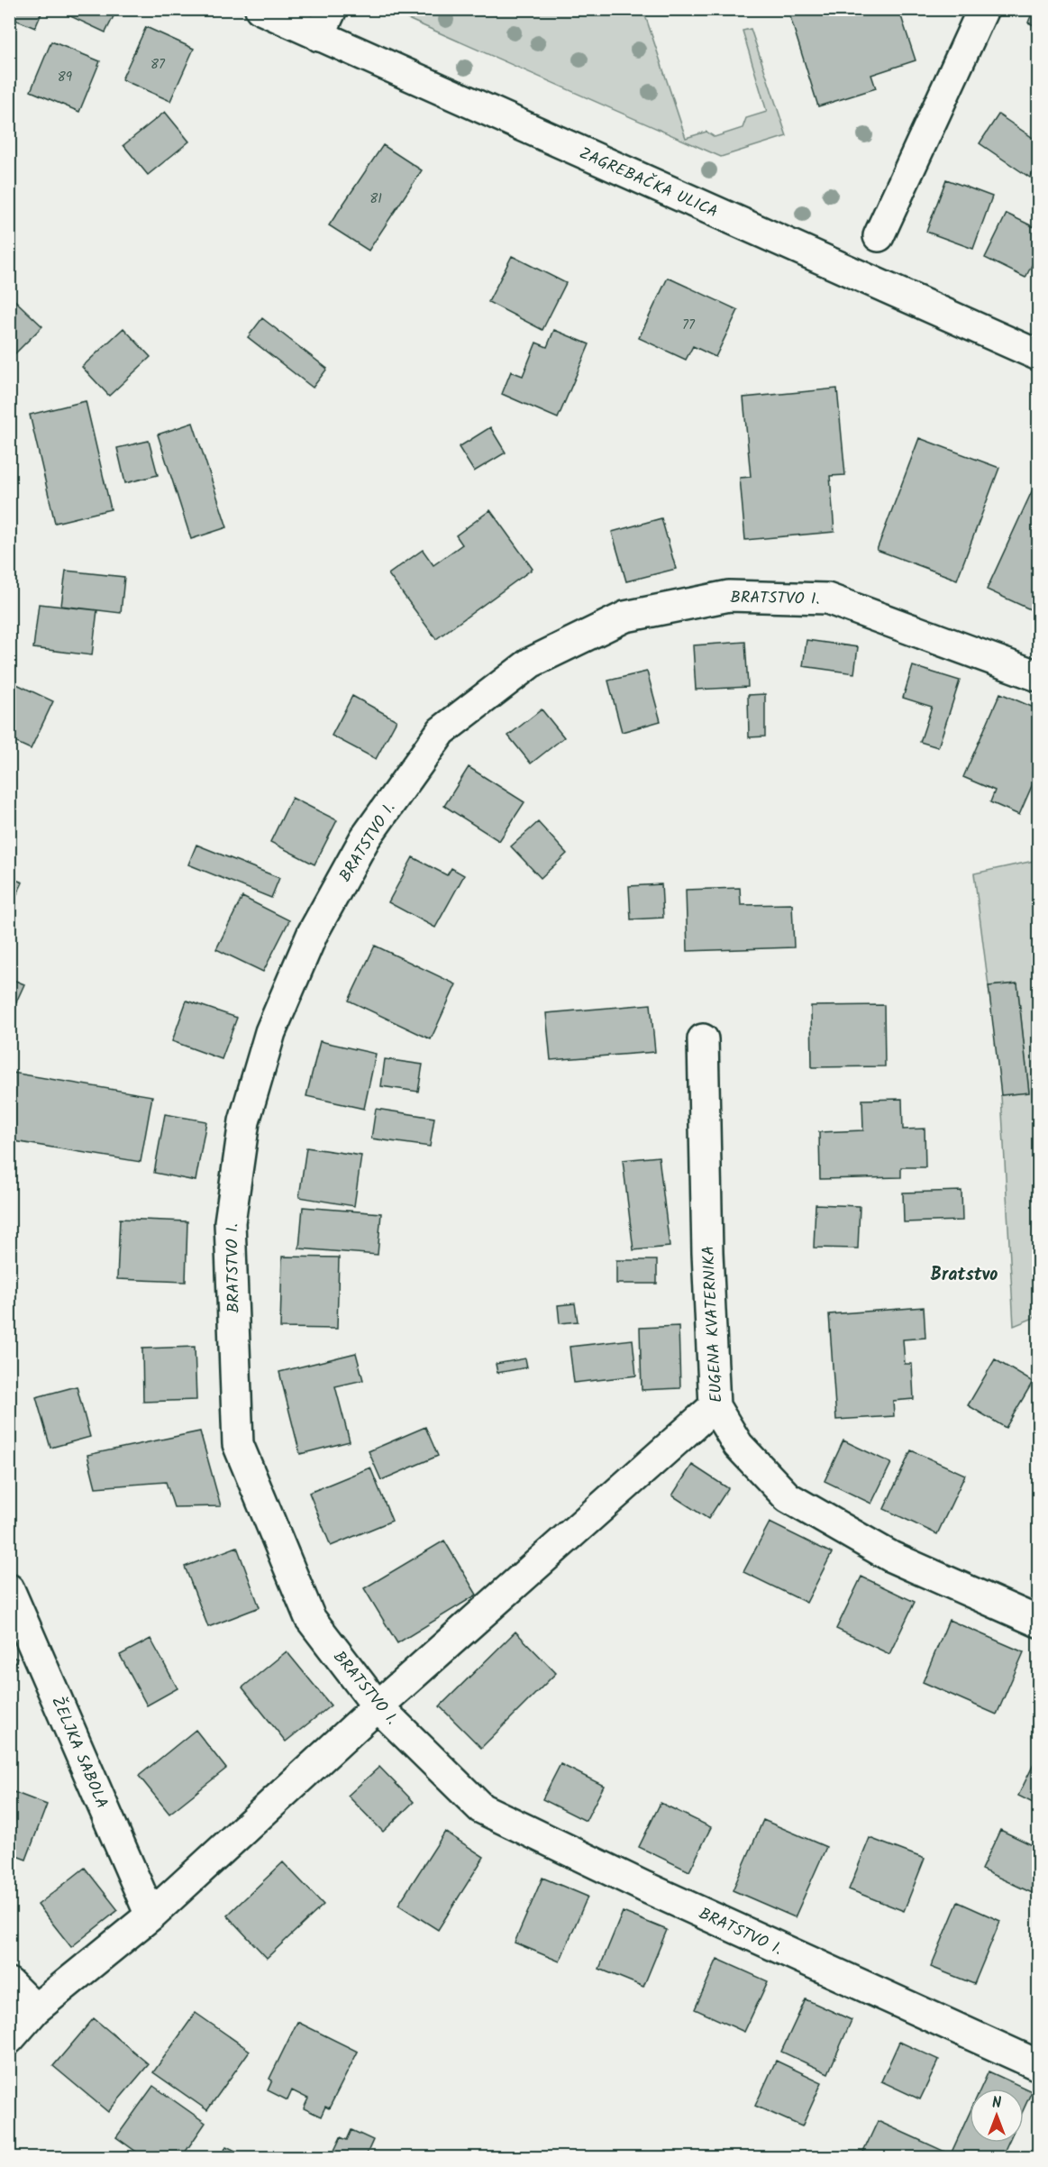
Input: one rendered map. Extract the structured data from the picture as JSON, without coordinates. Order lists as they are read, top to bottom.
{
  "streets": {
    "street": [
      "ZAGREBAČKA ULICA",
      "BRATSTVO I.",
      "EUGENA KVATERNIKA",
      "ŽELJKA SABOLA"
    ]
  },
  "districts": ["Bratstvo"],
  "house_numbers": [
    "87",
    "89",
    "81",
    "77"
  ],
  "north": "top"
}
